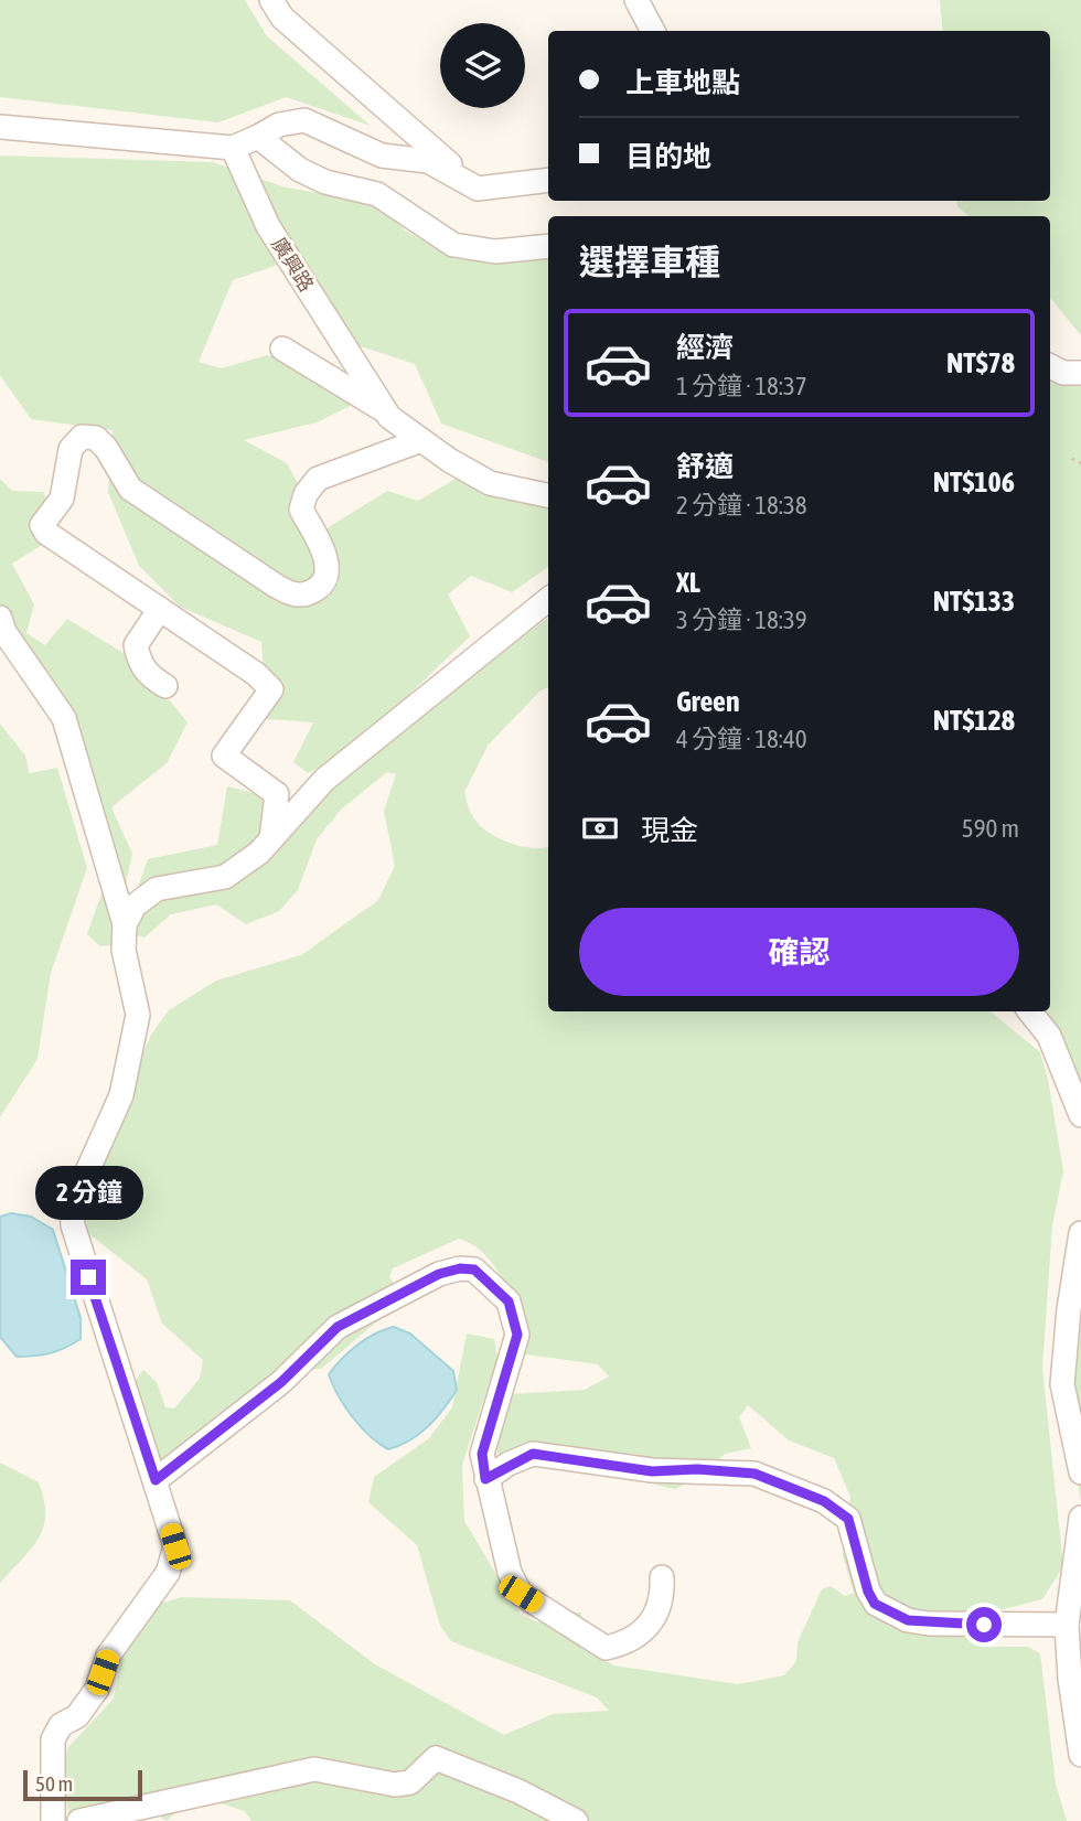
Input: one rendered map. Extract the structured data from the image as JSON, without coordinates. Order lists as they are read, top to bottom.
{
  "streets": {
    "street": ["廣興路"]
  },
  "scale_bar": "50 m",
  "page": {
    "banner": ["上車地點", "目的地"],
    "heading": "選擇車種",
    "list": [
      {
        "name": "經濟",
        "note": "1 分鐘 · 18:37",
        "value": "NT$78"
      },
      {
        "name": "舒適",
        "note": "2 分鐘 · 18:38",
        "value": "NT$106"
      },
      {
        "name": "XL",
        "note": "3 分鐘 · 18:39",
        "value": "NT$133"
      },
      {
        "name": "Green",
        "note": "4 分鐘 · 18:40",
        "value": "NT$128"
      }
    ],
    "pay": ["現金", "590 m"],
    "buttons": "確認",
    "bubble": "2 分鐘",
    "scale": "50 m"
  }
}
